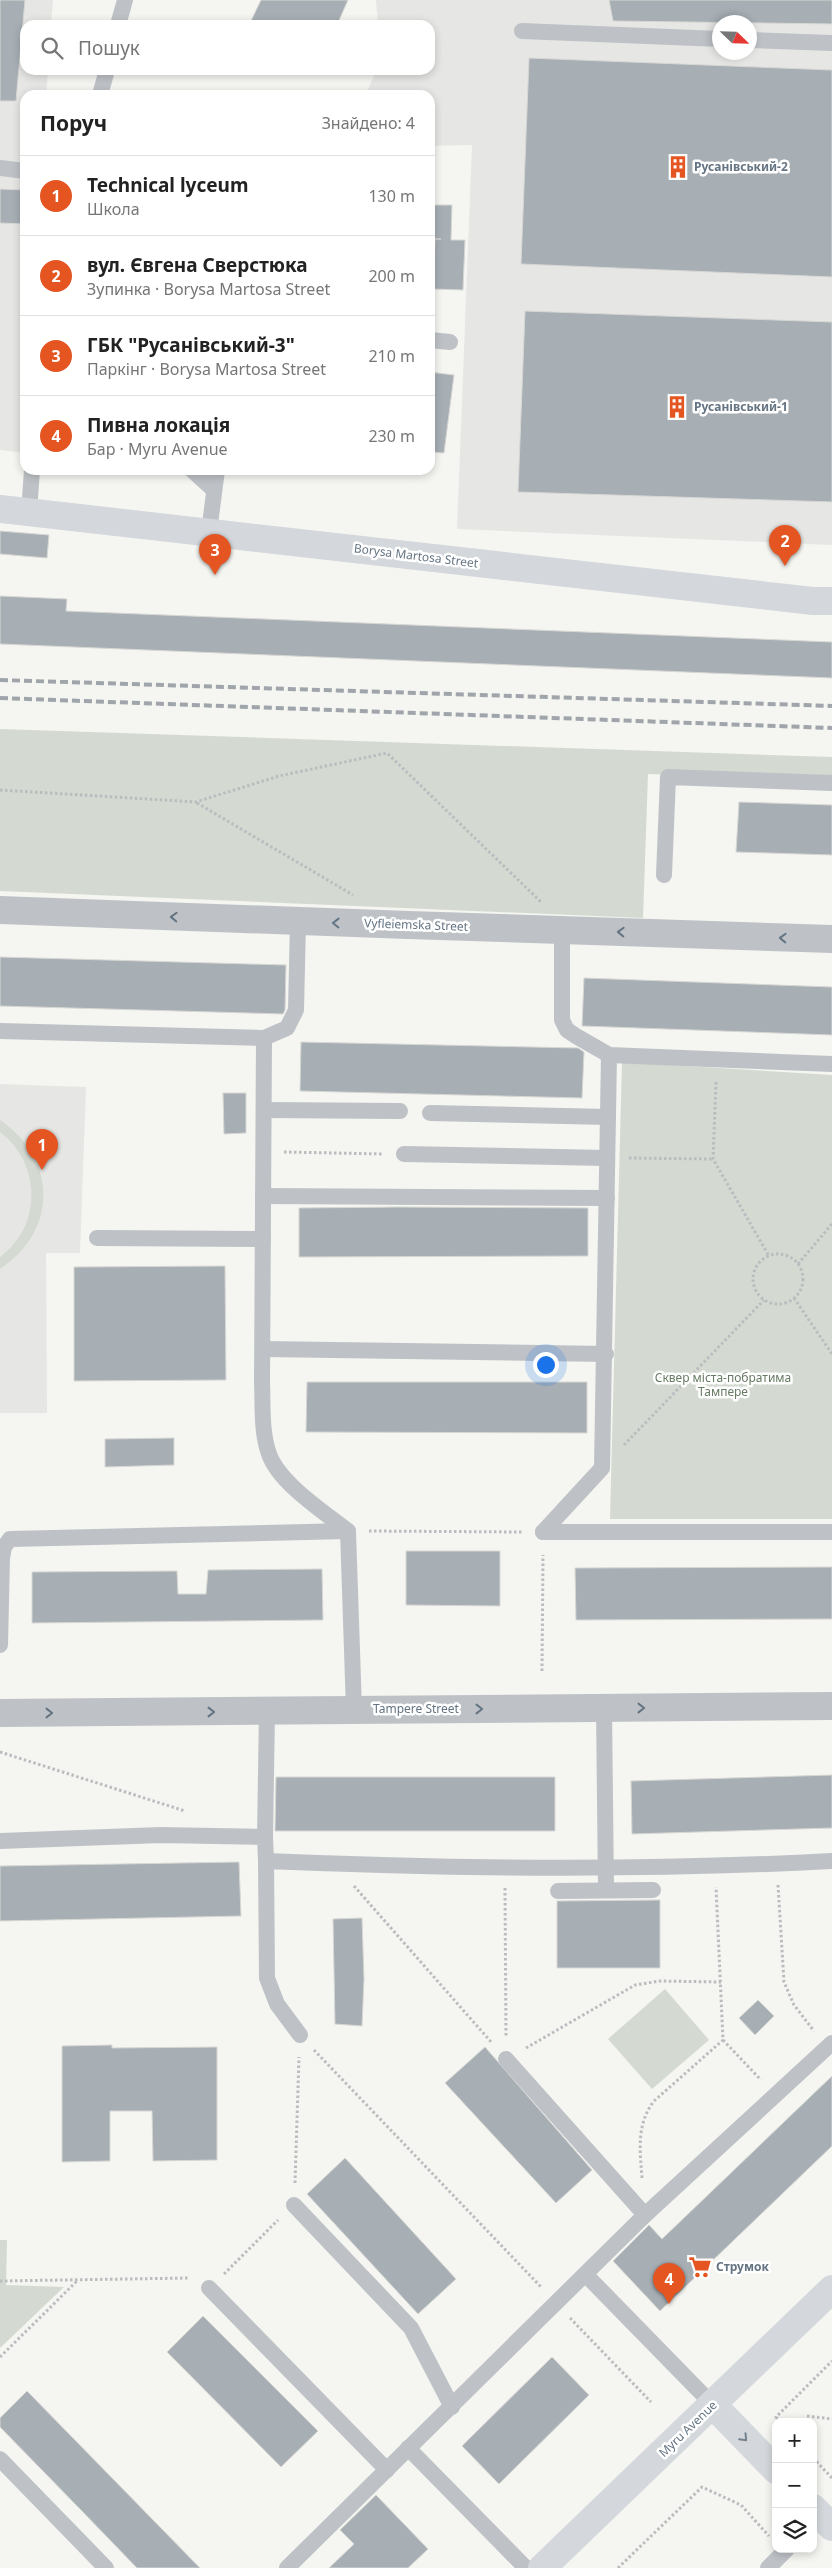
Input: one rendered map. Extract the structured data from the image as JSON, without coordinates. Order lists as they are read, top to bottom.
{
  "streets": {
    "main road": ["Borysa Martosa Street", "Myru Avenue"],
    "street": ["Vyfleiemska Street", "Tampere Street"]
  },
  "one_way": ["Vyfleiemska Street", "Tampere Street"],
  "parks": ["Сквер міста-побратима Тампере"],
  "places": {
    "building": ["Русанівський-2", "Русанівський-1"],
    "supermarket": ["Струмок"]
  },
  "north": "bottom right",
  "page": {
    "search": "Пошук",
    "heading": ["Поруч", "Знайдено: 4"],
    "list": [
      {
        "mark": "1",
        "name": "Technical lyceum",
        "note": "Школа",
        "value": "130 m"
      },
      {
        "mark": "2",
        "name": "вул. Євгена Сверстюка",
        "note": "Зупинка · Borysa Martosa Street",
        "value": "200 m"
      },
      {
        "mark": "3",
        "name": "ГБК \"Русанівський-3\"",
        "note": "Паркінг · Borysa Martosa Street",
        "value": "210 m"
      },
      {
        "mark": "4",
        "name": "Пивна локація",
        "note": "Бар · Myru Avenue",
        "value": "230 m"
      }
    ],
    "pins": [
      "2",
      "3",
      "1",
      "4"
    ],
    "map_buttons": ["+", "−"]
  }
}
